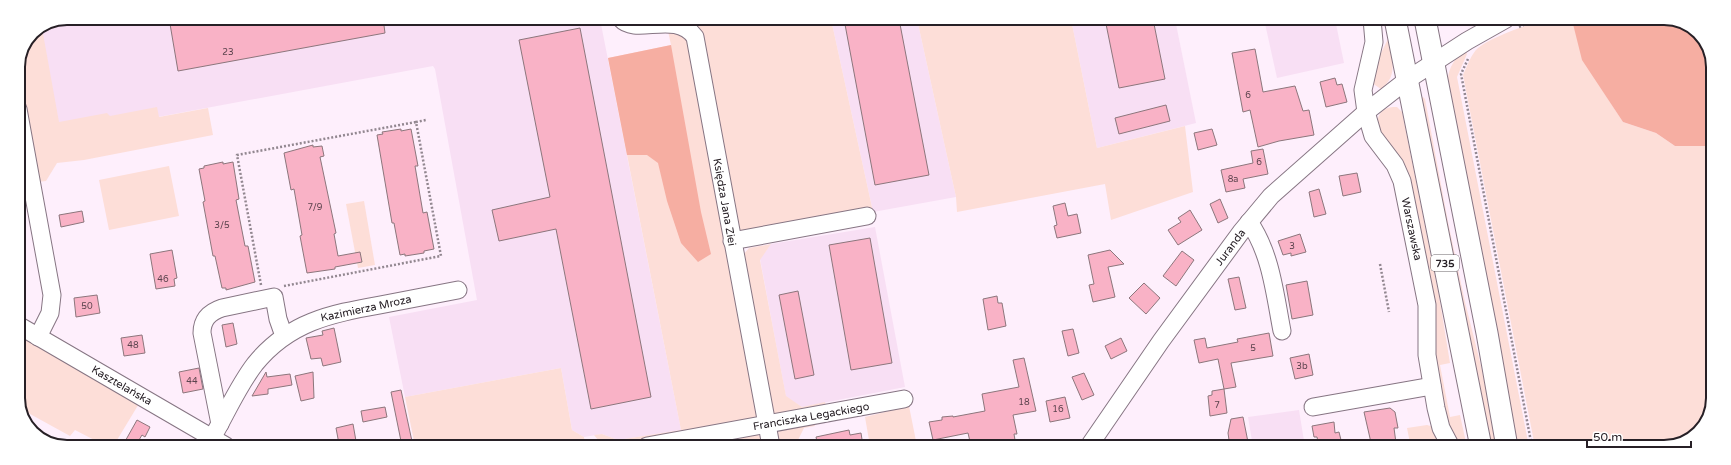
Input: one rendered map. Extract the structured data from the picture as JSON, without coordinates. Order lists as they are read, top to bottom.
{
  "streets": {
    "main road": ["735"],
    "street": [
      "Księdza Jana Ziei",
      "Warszawska",
      "Juranda",
      "Kazimierza Mroza",
      "Kasztelańska",
      "Franciszka Legackiego"
    ]
  },
  "crossings": [
    ["Księdza Jana Ziei", "Franciszka Legackiego"],
    ["Warszawska", "Juranda"],
    ["Juranda", "735"],
    ["Kazimierza Mroza", "Kasztelańska"]
  ],
  "house_numbers": [
    "23",
    "6",
    "6",
    "8a",
    "7/9",
    "3/5",
    "3",
    "46",
    "50",
    "48",
    "5",
    "3b",
    "44",
    "18",
    "7",
    "16"
  ],
  "scale_bar": "50 m"
}
